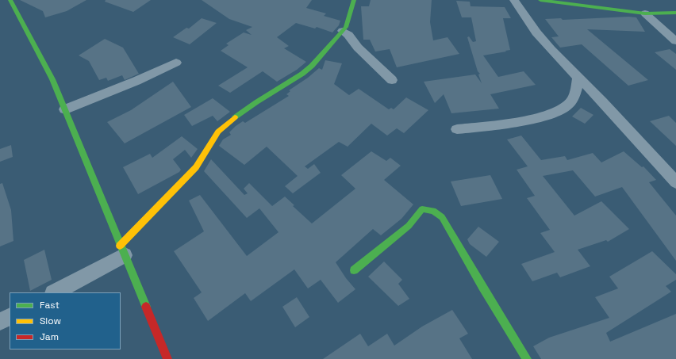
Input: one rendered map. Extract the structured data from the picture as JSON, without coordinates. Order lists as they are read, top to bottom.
{
  "legend": ["Fast", "Slow", "Jam"]
}
